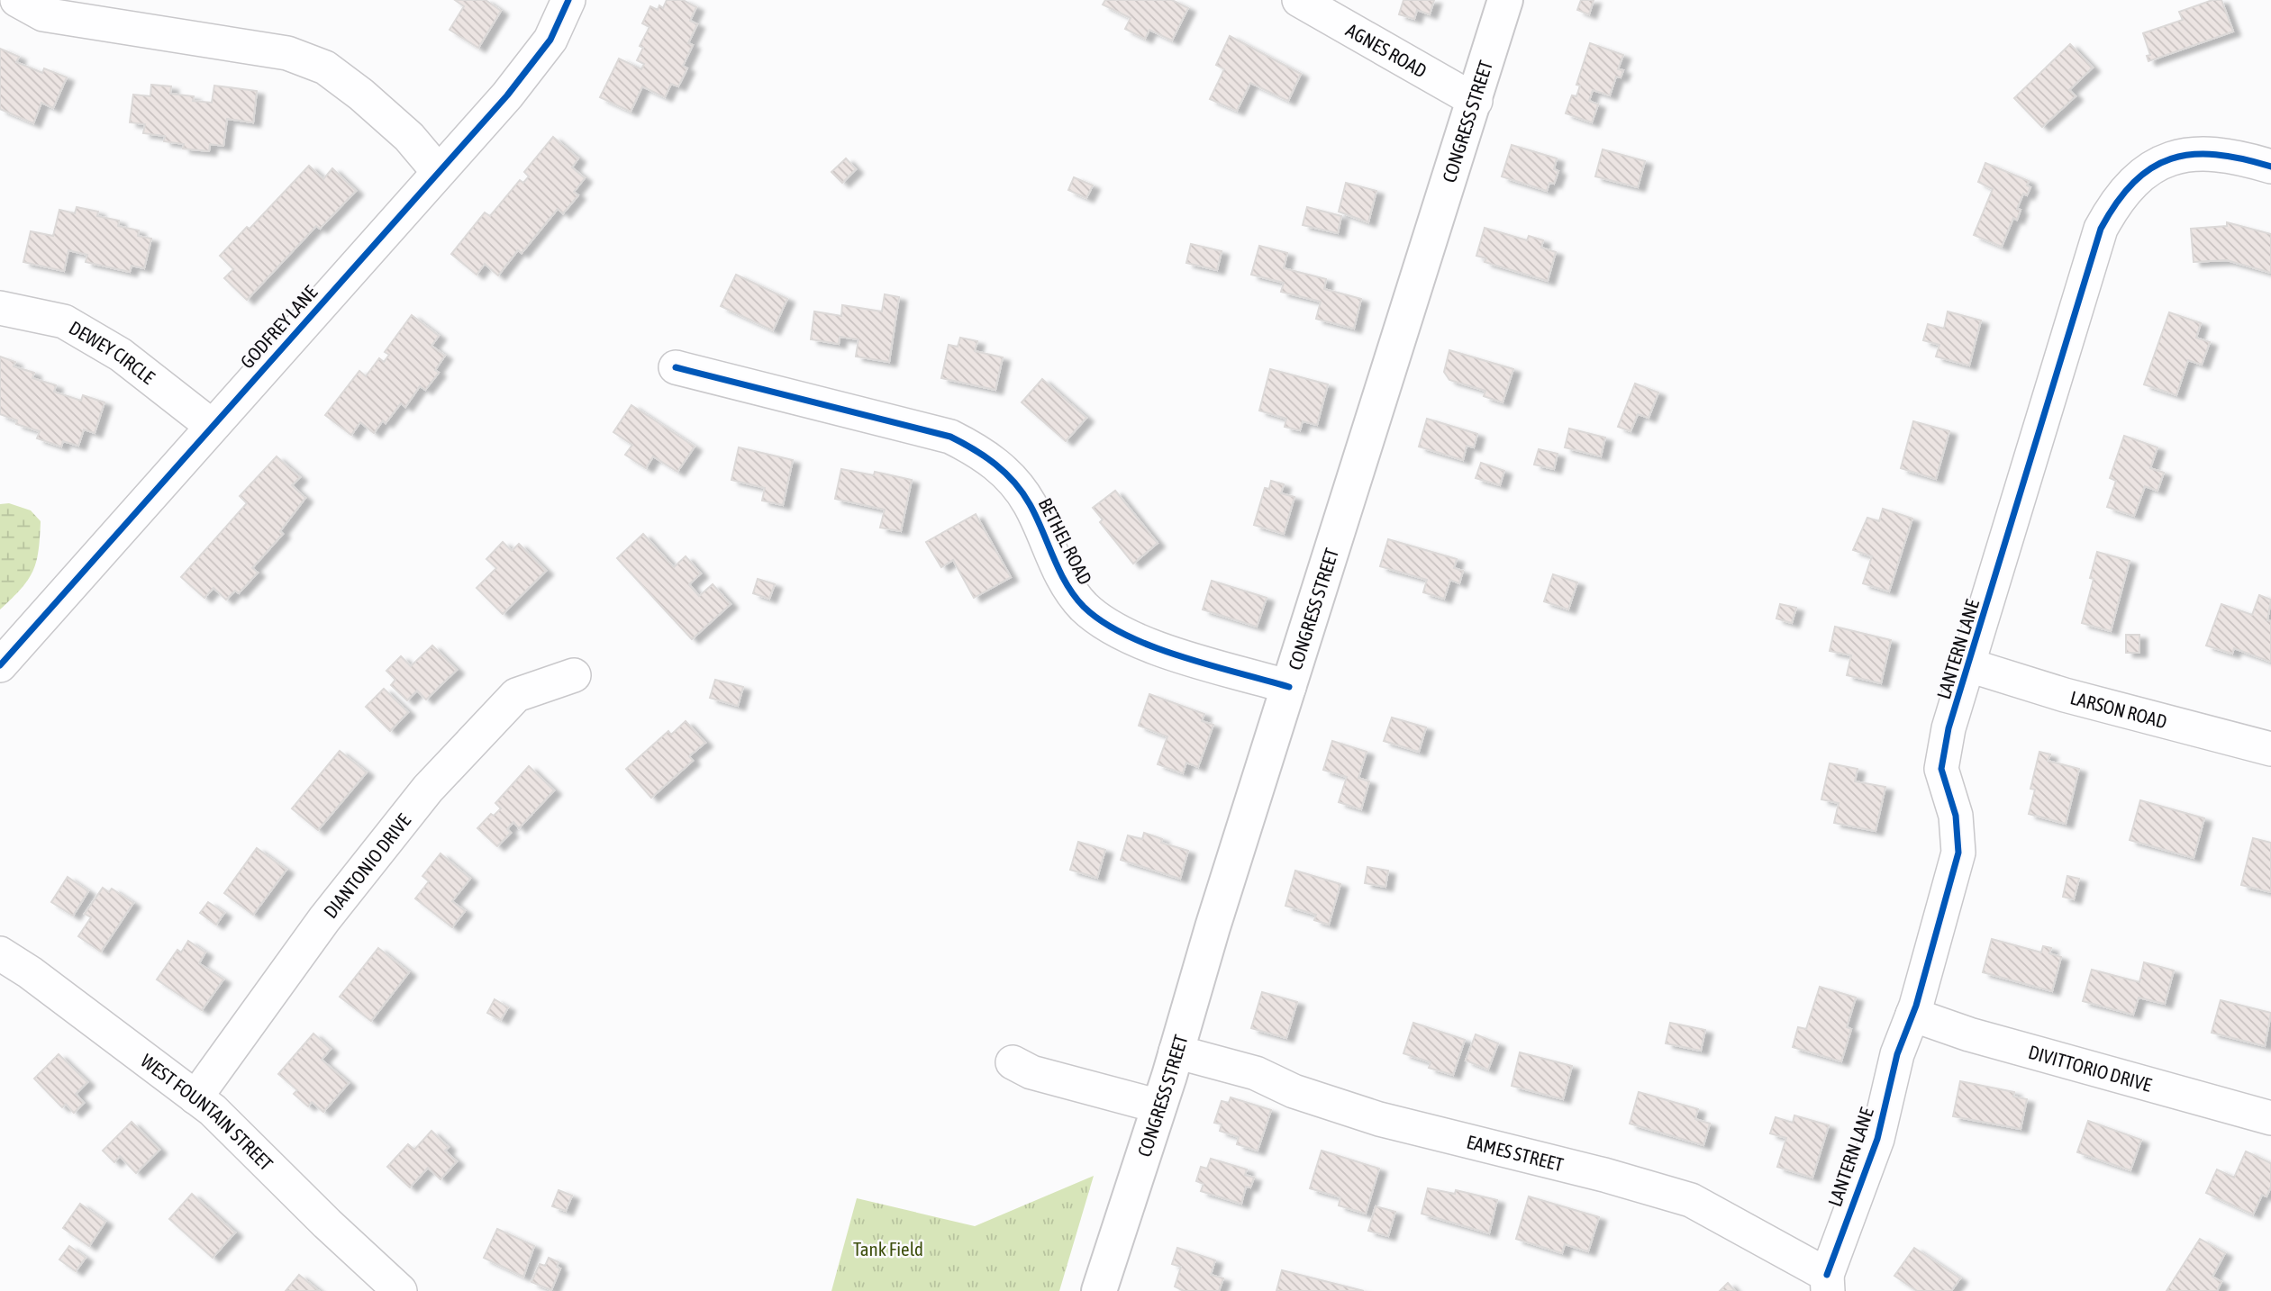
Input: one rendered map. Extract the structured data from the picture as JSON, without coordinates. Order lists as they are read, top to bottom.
{
  "streets": {
    "main road": ["CONGRESS STREET"],
    "street": [
      "AGNES ROAD",
      "GODFREY LANE",
      "DEWEY CIRCLE",
      "BETHEL ROAD",
      "LANTERN LANE",
      "LARSON ROAD",
      "DIANTONIO DRIVE",
      "DIVITTORIO DRIVE",
      "WEST FOUNTAIN STREET",
      "EAMES STREET"
    ]
  },
  "crossings": [
    ["AGNES ROAD", "CONGRESS STREET"],
    ["CONGRESS STREET", "BETHEL ROAD"],
    ["CONGRESS STREET", "EAMES STREET"],
    ["GODFREY LANE", "DEWEY CIRCLE"],
    ["LANTERN LANE", "LARSON ROAD"],
    ["LANTERN LANE", "DIVITTORIO DRIVE"],
    ["LANTERN LANE", "EAMES STREET"],
    ["DIANTONIO DRIVE", "WEST FOUNTAIN STREET"]
  ],
  "parks": ["Tank Field"]
}
